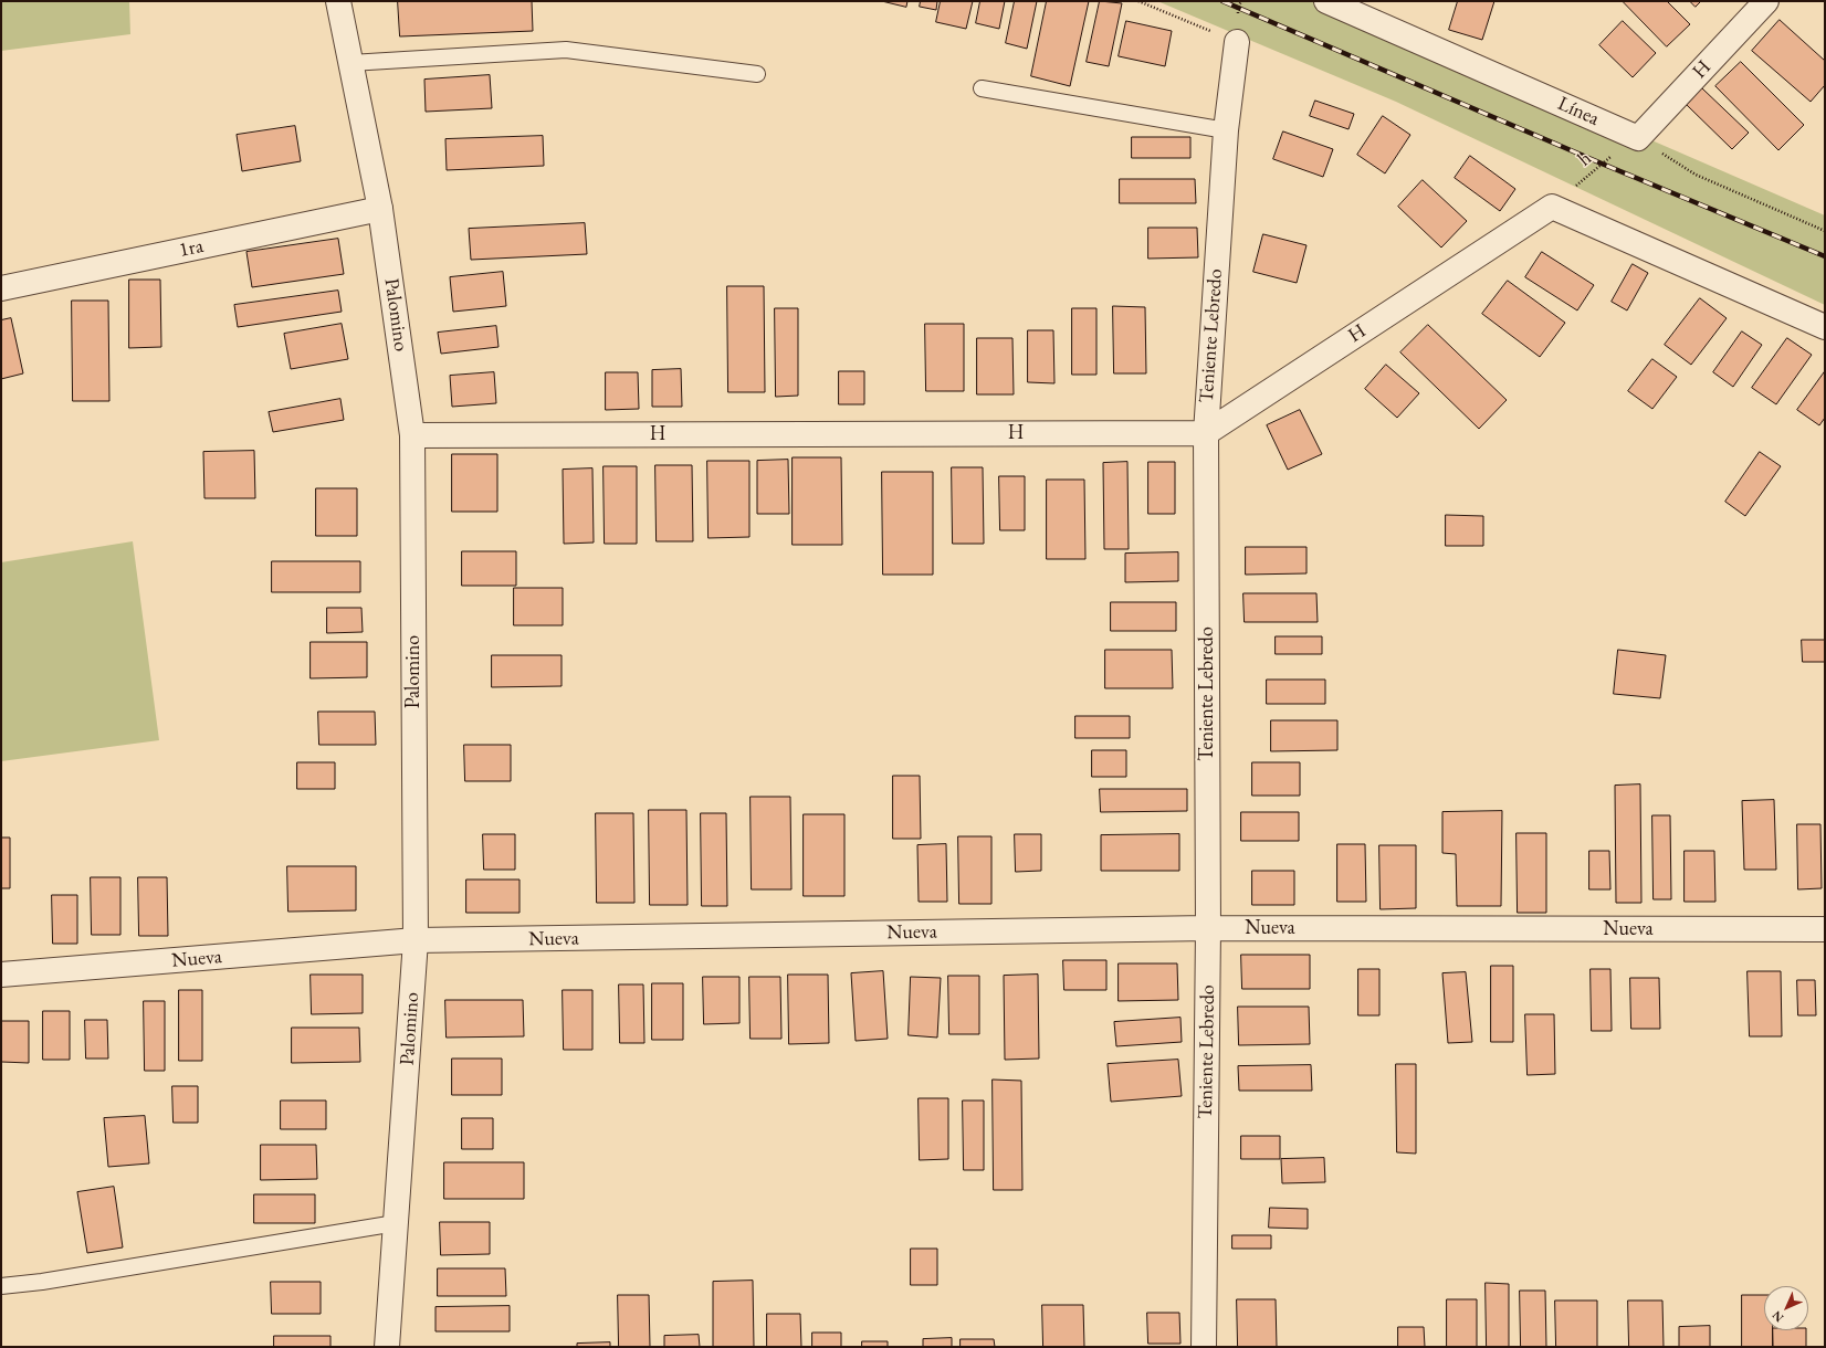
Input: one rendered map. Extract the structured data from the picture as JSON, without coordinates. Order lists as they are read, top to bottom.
{
  "streets": {
    "street": [
      "H",
      "Línea",
      "1ra",
      "Palomino",
      "Teniente Lebredo",
      "Nueva"
    ],
    "path": ["h"]
  },
  "crossings": [
    ["H", "Línea"],
    ["H", "h"],
    ["H", "Palomino"],
    ["H", "Teniente Lebredo"],
    ["Línea", "h"],
    ["1ra", "Palomino"],
    ["Palomino", "Nueva"],
    ["Teniente Lebredo", "Nueva"]
  ],
  "north": "bottom left"
}
